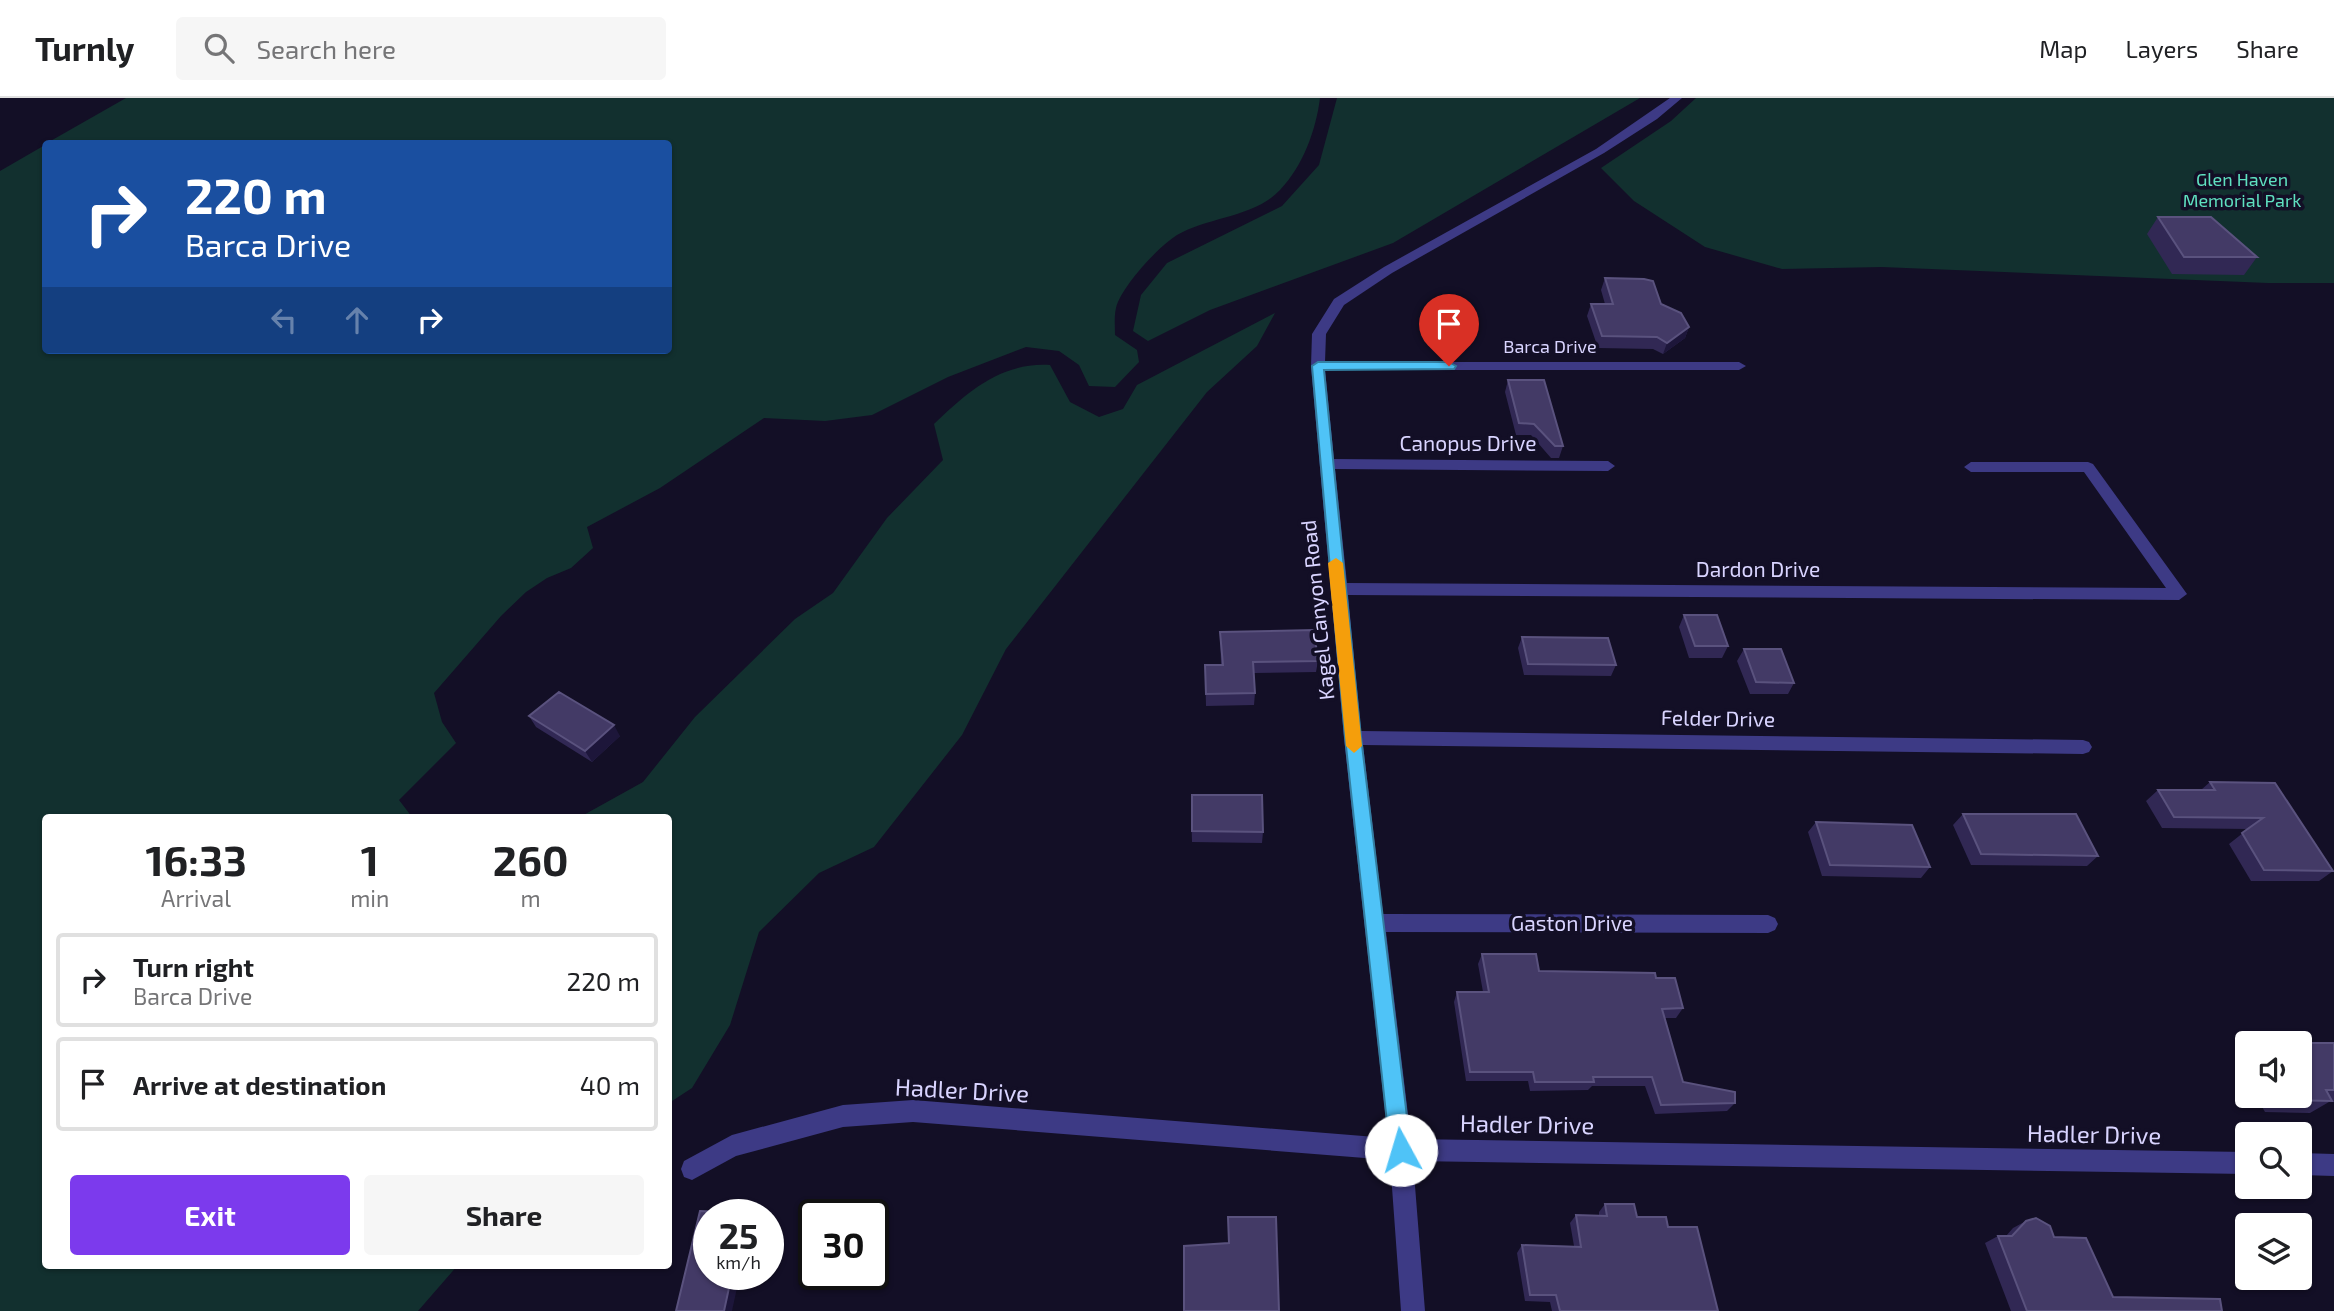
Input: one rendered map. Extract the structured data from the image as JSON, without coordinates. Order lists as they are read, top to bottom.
{
  "streets": {
    "street": [
      "Barca Drive",
      "Canopus Drive",
      "Dardon Drive",
      "Kagel Canyon Road",
      "Felder Drive",
      "Gaston Drive",
      "Hadler Drive"
    ]
  },
  "crossings": [
    ["Barca Drive", "Kagel Canyon Road"],
    ["Canopus Drive", "Kagel Canyon Road"],
    ["Dardon Drive", "Kagel Canyon Road"],
    ["Kagel Canyon Road", "Felder Drive"],
    ["Kagel Canyon Road", "Gaston Drive"],
    ["Kagel Canyon Road", "Hadler Drive"]
  ],
  "parks": ["Glen Haven Memorial Park"],
  "page": {
    "header": "Turnly",
    "search": "Search here",
    "nav": ["Map", "Layers", "Share"],
    "turn": ["220 m", "Barca Drive"],
    "eta": [
      "16:33",
      "Arrival",
      "1",
      "min",
      "260",
      "m"
    ],
    "list": [
      {
        "name": "Turn right",
        "note": "Barca Drive",
        "value": "220 m"
      },
      {
        "name": "Arrive at destination",
        "value": "40 m"
      }
    ],
    "buttons": ["Exit", "Share"],
    "speed": "25 km/h",
    "limit": "30"
  }
}
